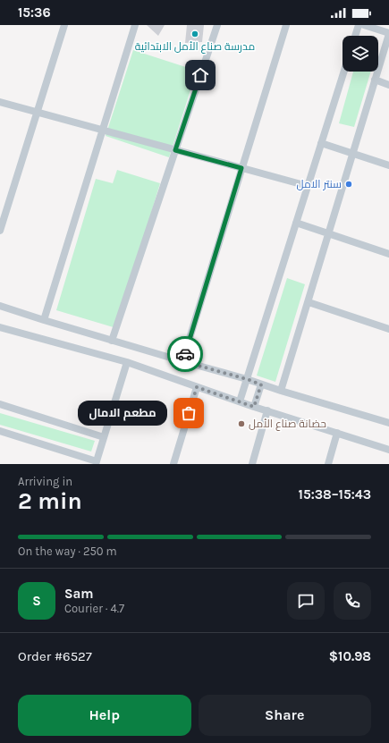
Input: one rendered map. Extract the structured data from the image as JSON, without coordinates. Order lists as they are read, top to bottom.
{
  "places": [
    "مدرسة صناع الأمل الابتدائية",
    "سنتر الامل",
    "مطعم الامال",
    "حضانة صناع الأمل"
  ],
  "page": {
    "status": "15:36",
    "bubble": "مطعم الامال",
    "heading": ["2 min", "Arriving in", "15:38–15:43"],
    "panel": [
      "Sam",
      "Courier · 4.7",
      "Order #6527",
      "$10.98"
    ],
    "bar": "On the way · 250 m",
    "round": "S",
    "buttons": ["Help", "Share"]
  }
}
